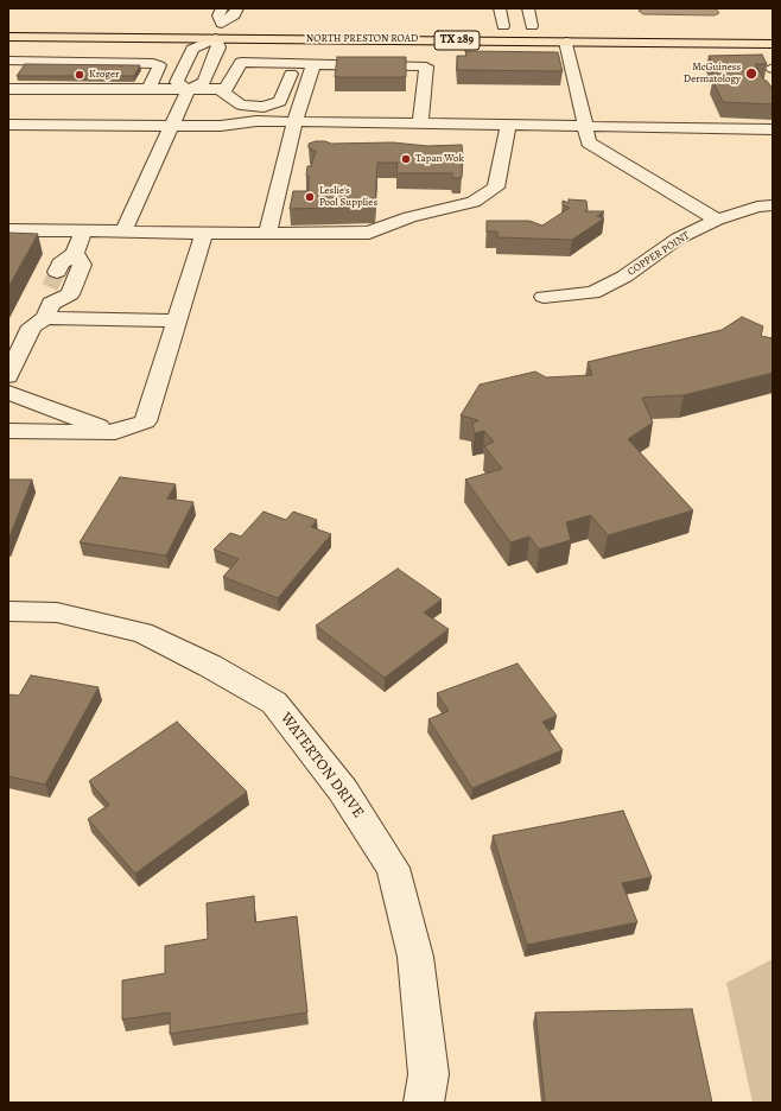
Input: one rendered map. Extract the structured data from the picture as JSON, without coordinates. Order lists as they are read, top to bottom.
{
  "streets": {
    "main road": ["NORTH PRESTON ROAD", "TX 289"],
    "street": ["COPPER POINT", "WATERTON DRIVE"]
  },
  "places": [
    "McGuiness Dermatology",
    "Kroger",
    "Tapan Wok",
    "Leslie's Pool Supplies"
  ]
}
